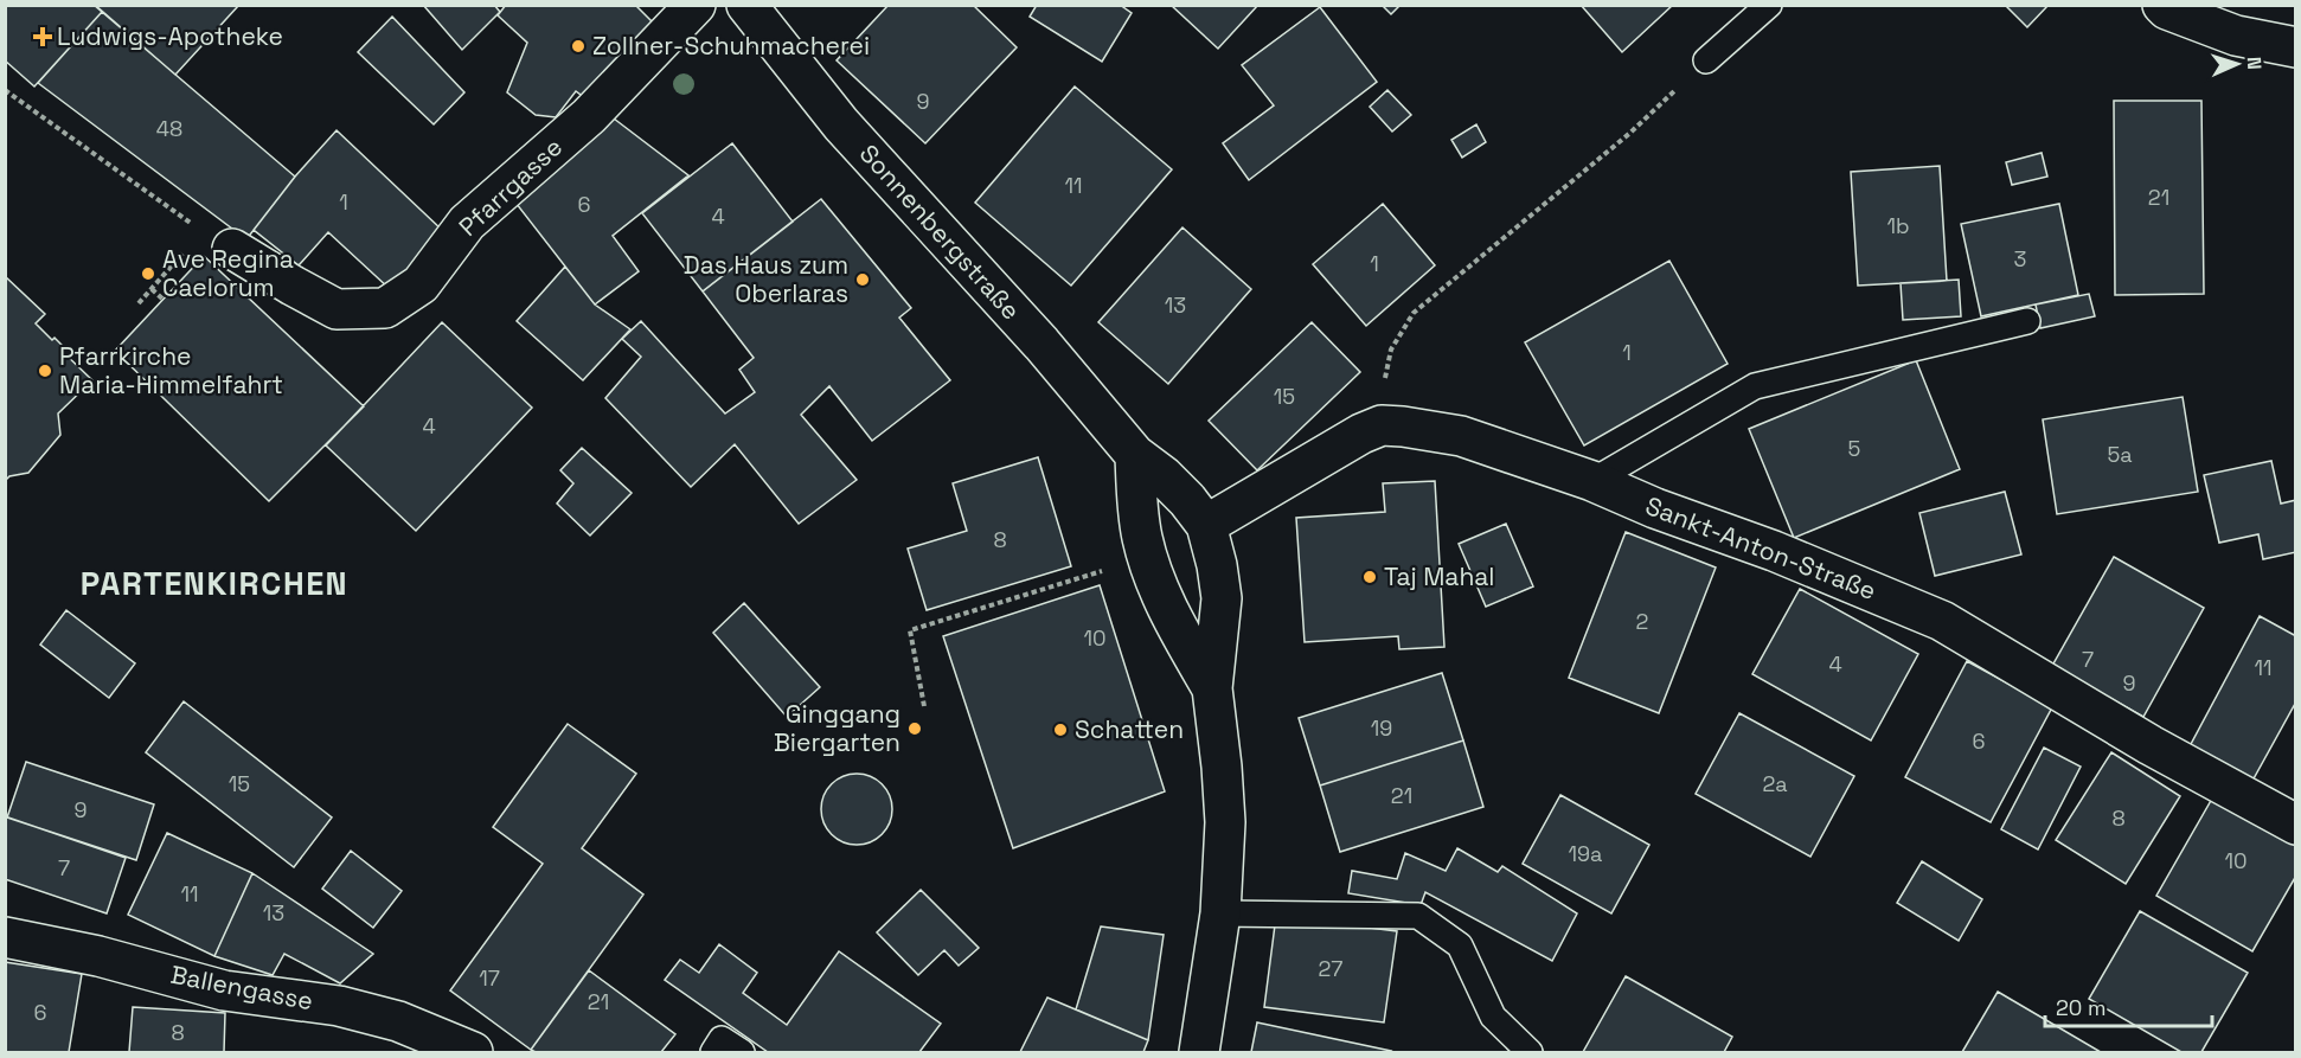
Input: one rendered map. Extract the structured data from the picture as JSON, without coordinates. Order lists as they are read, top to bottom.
{
  "streets": {
    "street": [
      "Pfarrgasse",
      "Sonnenbergstraße",
      "Sankt-Anton-Straße",
      "Ballengasse"
    ]
  },
  "districts": ["PARTENKIRCHEN"],
  "places": {
    "health": ["Ludwigs-Apotheke"],
    "other": [
      "Zollner-Schuhmacherei",
      "Ave Regina Caelorum",
      "Das Haus zum Oberlaras",
      "Pfarrkirche Maria-Himmelfahrt",
      "Taj Mahal",
      "Ginggang Biergarten",
      "Schatten"
    ]
  },
  "house_numbers": [
    "9",
    "48",
    "11",
    "21",
    "1",
    "6",
    "4",
    "1b",
    "3",
    "1",
    "13",
    "1",
    "15",
    "4",
    "5",
    "5a",
    "8",
    "2",
    "10",
    "7",
    "4",
    "11",
    "9",
    "19",
    "6",
    "15",
    "2a",
    "21",
    "9",
    "8",
    "19a",
    "10",
    "7",
    "11",
    "13",
    "27",
    "17",
    "21",
    "6",
    "8"
  ],
  "scale_bar": "20 m",
  "north": "right"
}
